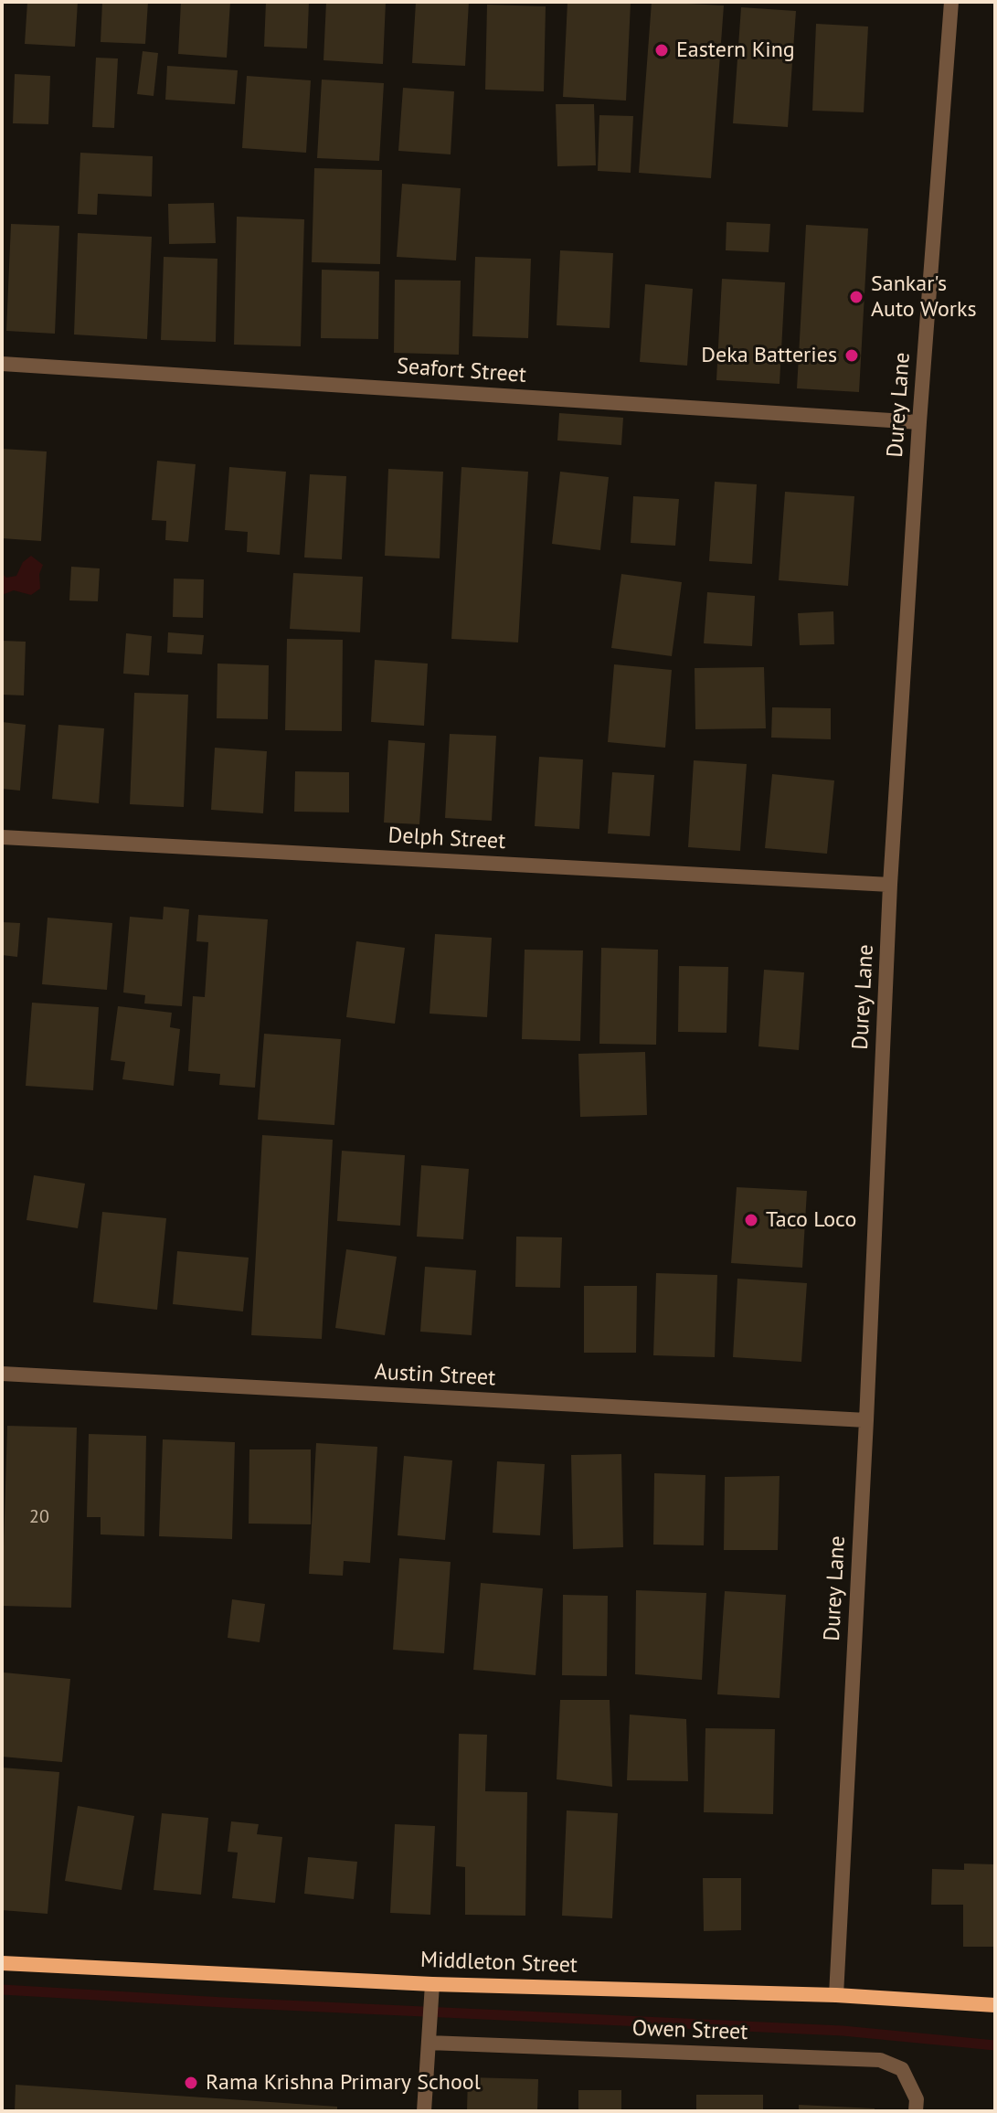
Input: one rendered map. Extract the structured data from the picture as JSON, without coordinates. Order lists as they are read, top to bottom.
{
  "streets": {
    "street": [
      "Seafort Street",
      "Durey Lane",
      "Delph Street",
      "Austin Street",
      "Middleton Street",
      "Owen Street"
    ]
  },
  "crossings": [
    ["Seafort Street", "Durey Lane"],
    ["Durey Lane", "Delph Street"],
    ["Durey Lane", "Austin Street"],
    ["Durey Lane", "Middleton Street"]
  ],
  "places": [
    "Eastern King",
    "Sankar's Auto Works",
    "Deka Batteries",
    "Taco Loco",
    "Rama Krishna Primary School"
  ],
  "house_numbers": ["20"]
}
